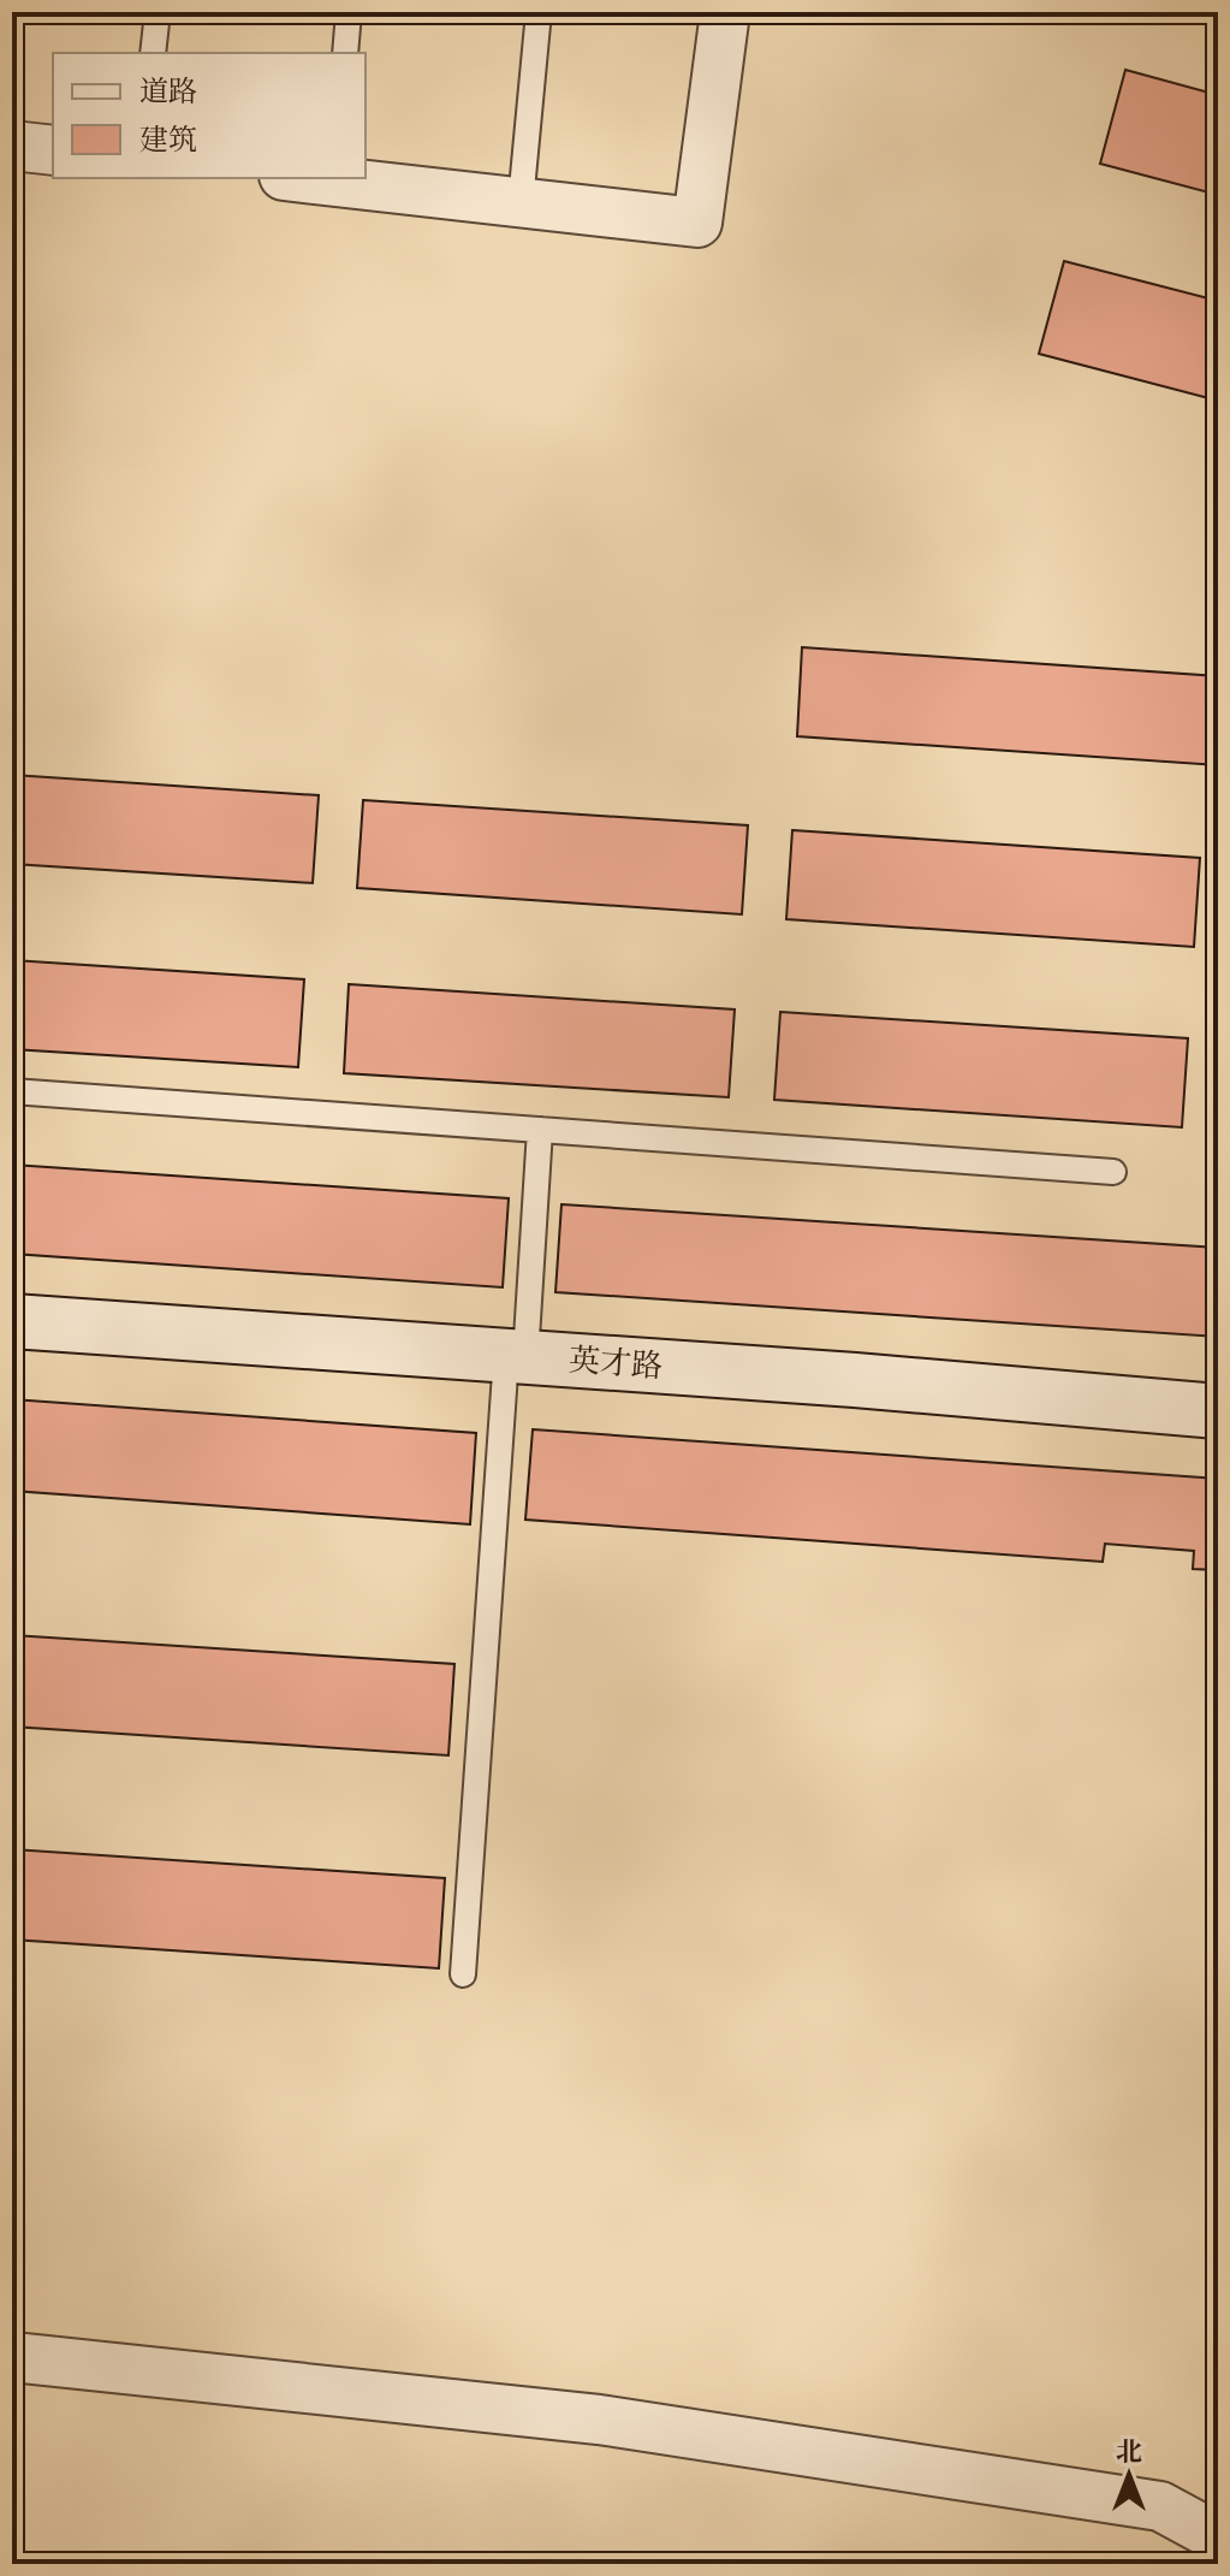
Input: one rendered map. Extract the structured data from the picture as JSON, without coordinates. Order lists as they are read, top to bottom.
{
  "streets": {
    "street": ["英才路"]
  },
  "legend": ["道路", "建筑"],
  "north": "top"
}
